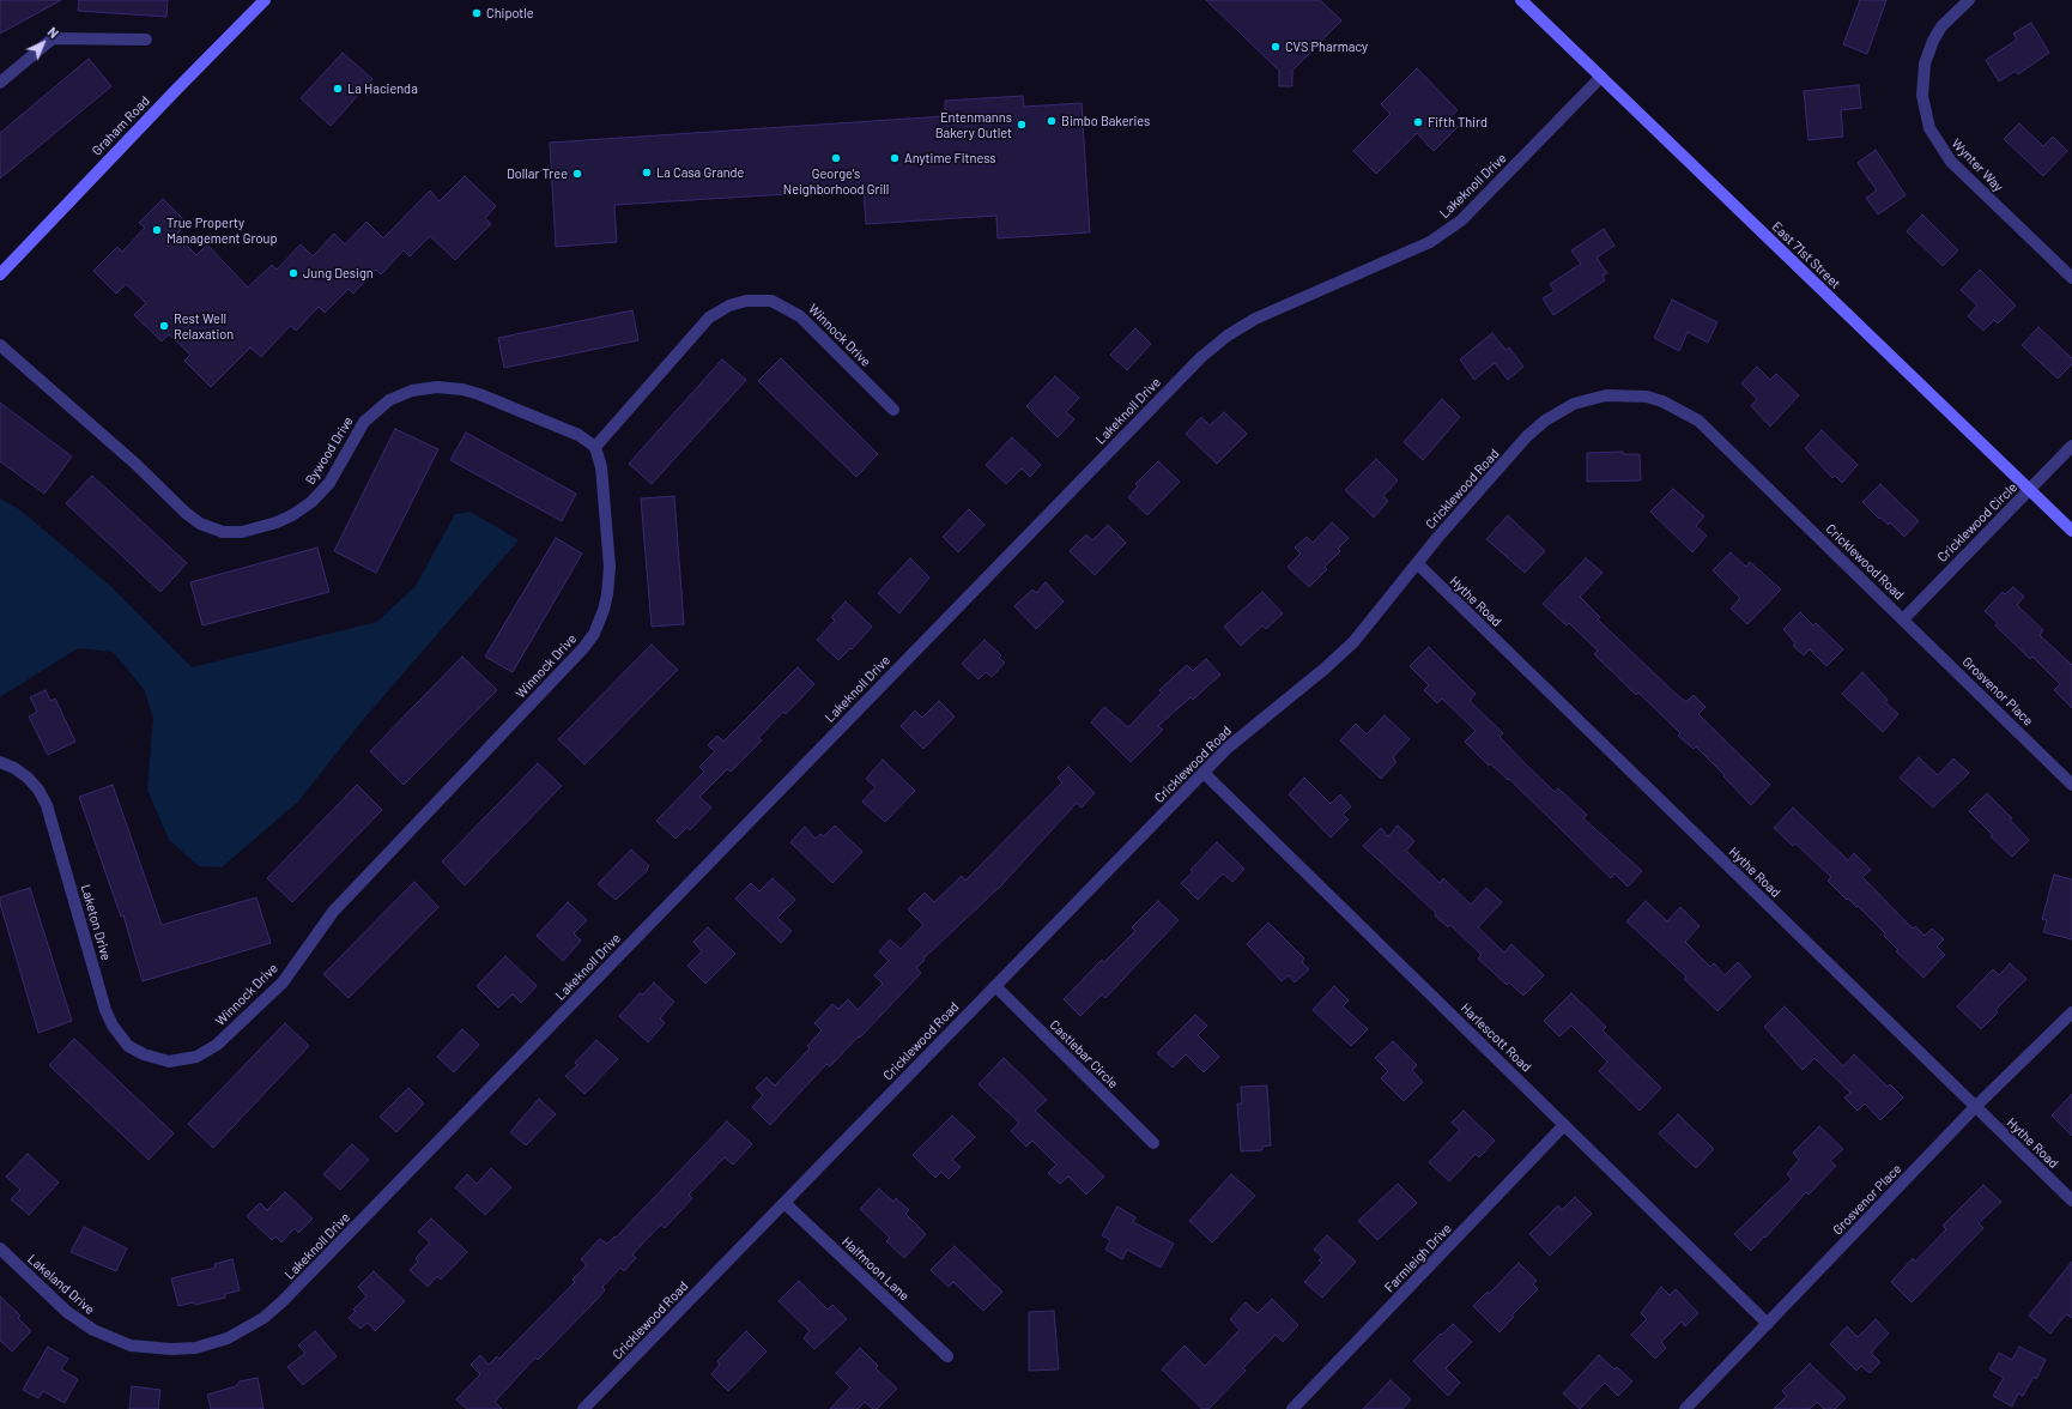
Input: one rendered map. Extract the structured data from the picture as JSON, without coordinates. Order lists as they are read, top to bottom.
{
  "streets": {
    "main road": ["Graham Road", "East 71st Street"],
    "street": [
      "Wynter Way",
      "Lakeknoll Drive",
      "Winnock Drive",
      "Bywood Drive",
      "Cricklewood Road",
      "Cricklewood Circle",
      "Hythe Road",
      "Grosvenor Place",
      "Laketon Drive",
      "Harlescott Road",
      "Castlebar Circle",
      "Farmleigh Drive",
      "Halfmoon Lane",
      "Lakeland Drive"
    ]
  },
  "crossings": [
    ["Lakeknoll Drive", "East 71st Street"],
    ["Lakeknoll Drive", "Lakeland Drive"],
    ["East 71st Street", "Cricklewood Circle"],
    ["Winnock Drive", "Bywood Drive"],
    ["Winnock Drive", "Laketon Drive"],
    ["Cricklewood Road", "Cricklewood Circle"],
    ["Cricklewood Road", "Hythe Road"],
    ["Cricklewood Road", "Grosvenor Place"],
    ["Cricklewood Road", "Harlescott Road"],
    ["Cricklewood Road", "Castlebar Circle"],
    ["Cricklewood Road", "Halfmoon Lane"],
    ["Cricklewood Circle", "Grosvenor Place"],
    ["Hythe Road", "Grosvenor Place"],
    ["Grosvenor Place", "Harlescott Road"],
    ["Harlescott Road", "Farmleigh Drive"]
  ],
  "places": [
    "Chipotle",
    "CVS Pharmacy",
    "La Hacienda",
    "Bimbo Bakeries",
    "Fifth Third",
    "Entenmanns Bakery Outlet",
    "George's Neighborhood Grill",
    "Anytime Fitness",
    "La Casa Grande",
    "Dollar Tree",
    "True Property Management Group",
    "Jung Design",
    "Rest Well Relaxation"
  ],
  "north": "top right"
}
